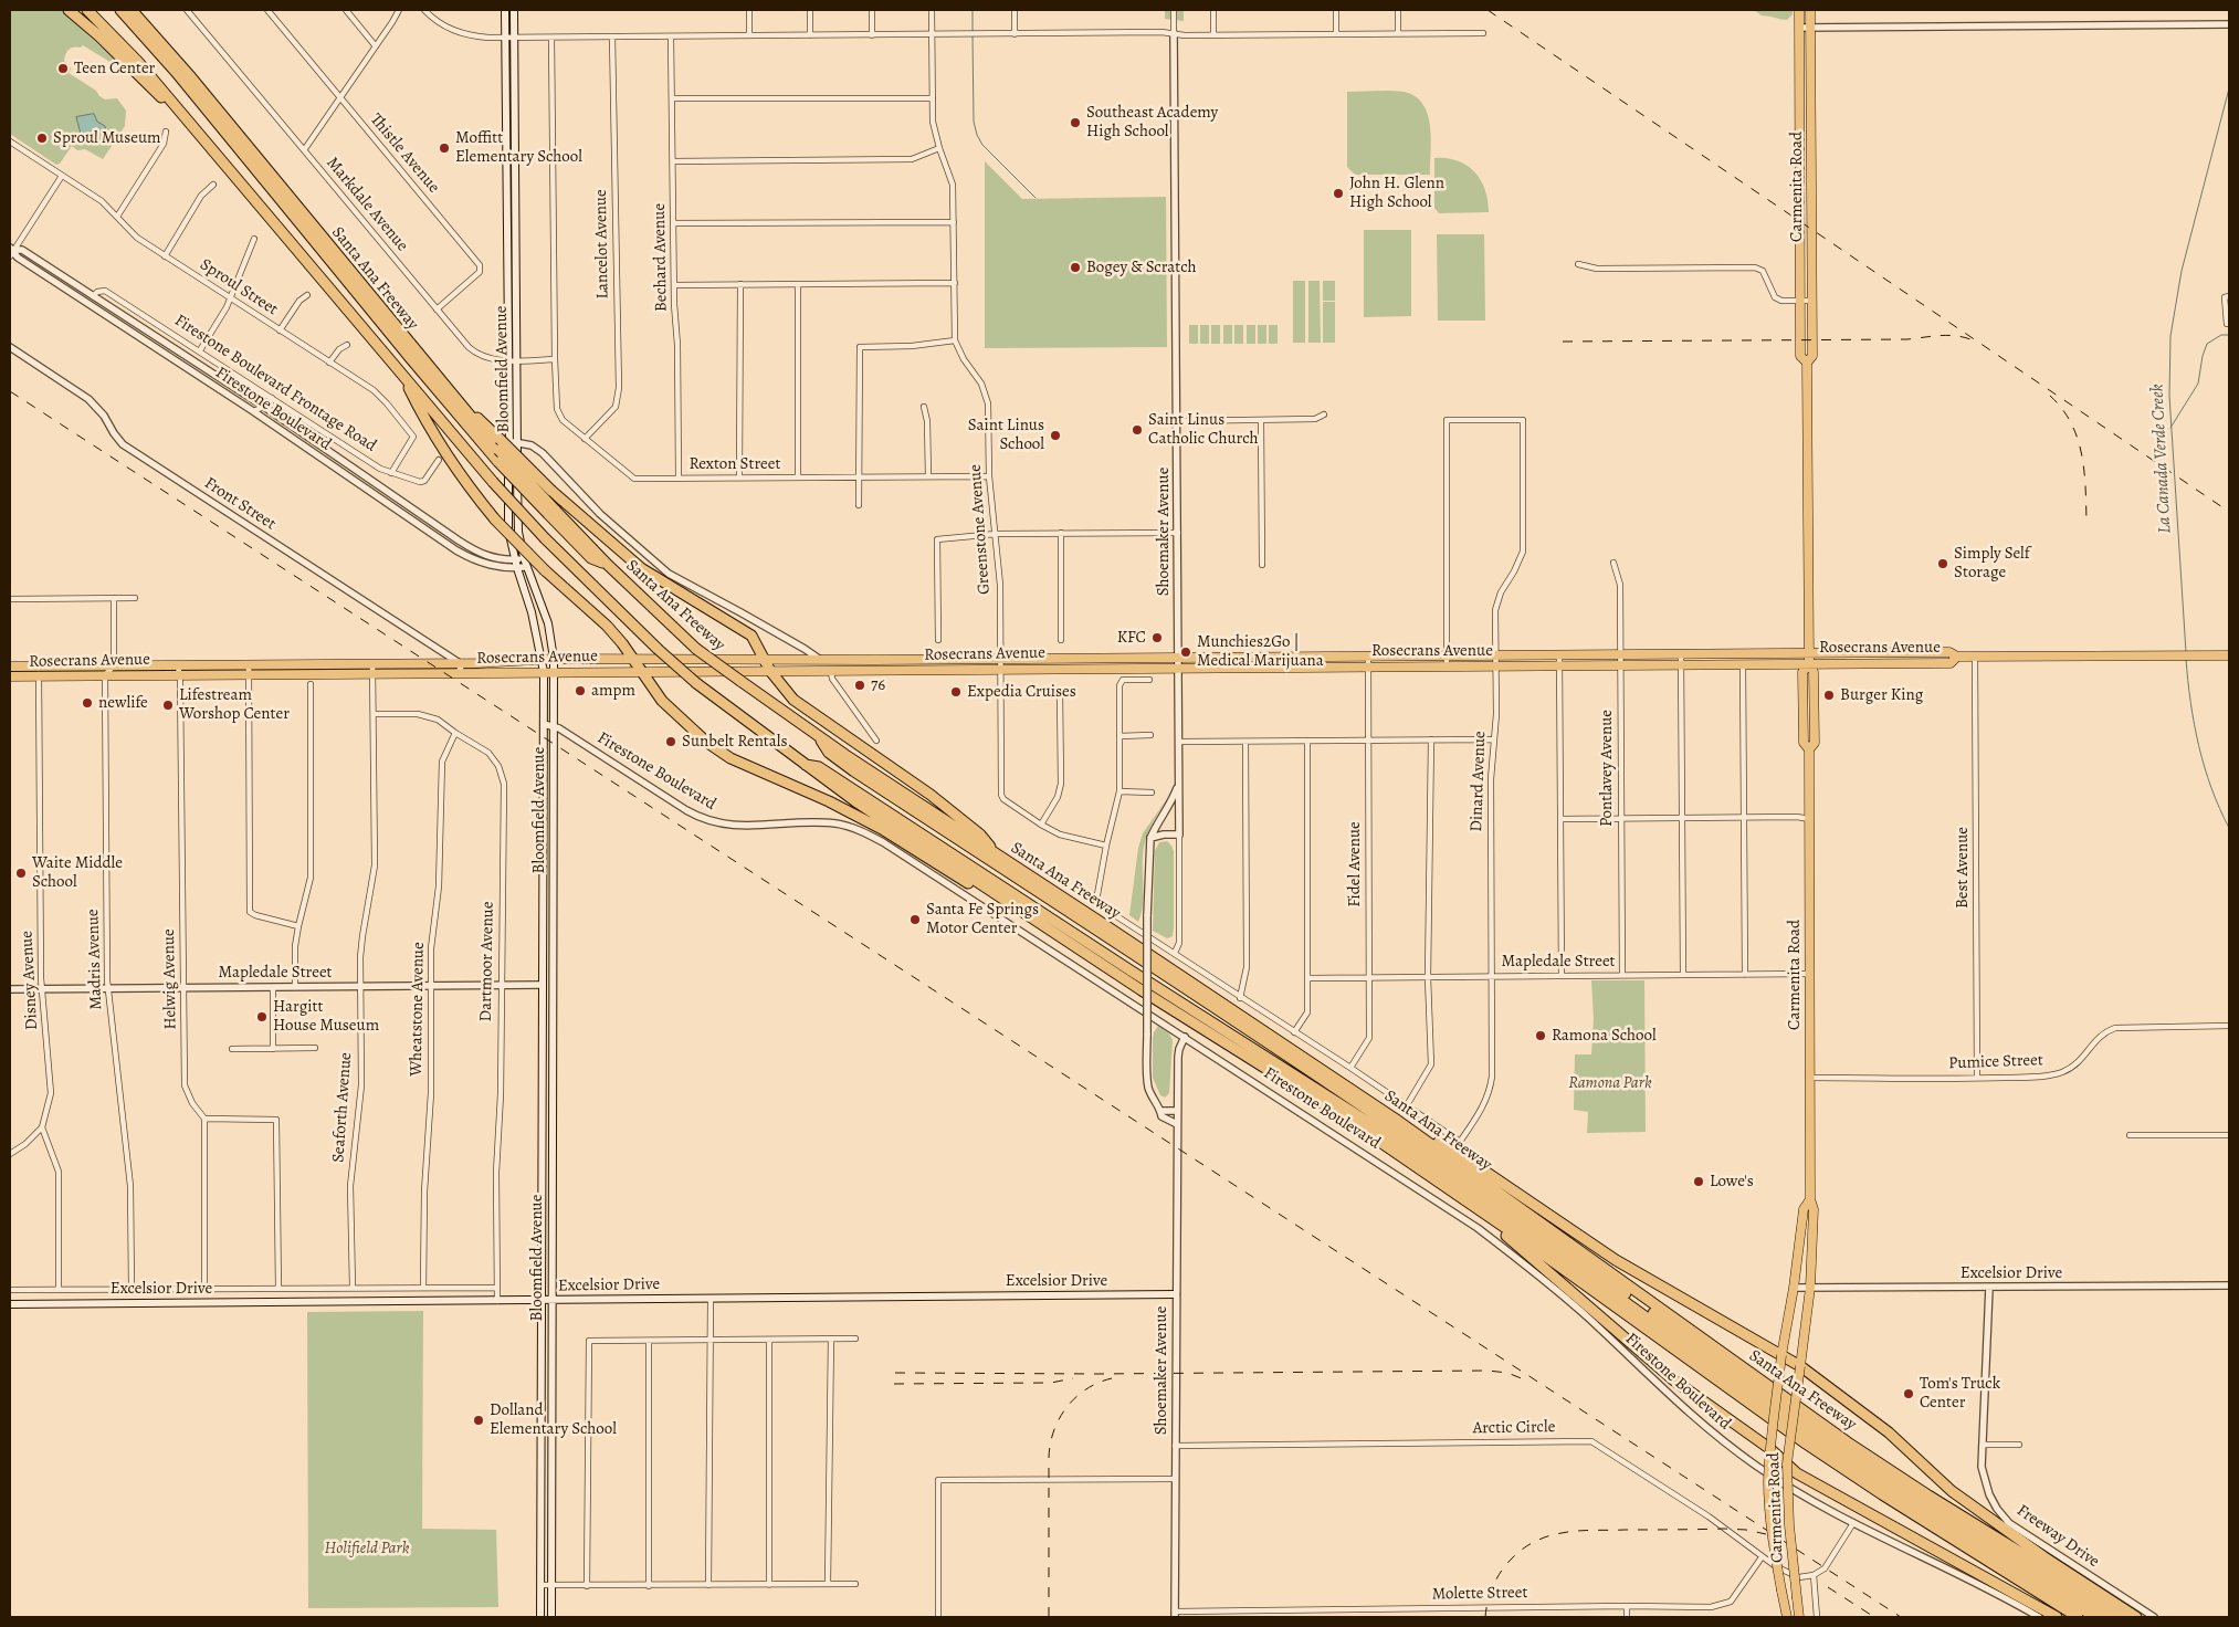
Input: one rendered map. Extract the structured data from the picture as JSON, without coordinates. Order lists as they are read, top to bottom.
{
  "streets": {
    "highway": ["Santa Ana Freeway"],
    "main road": [
      "Carmenita Road",
      "Bloomfield Avenue",
      "Rosecrans Avenue",
      "Excelsior Drive"
    ],
    "street": [
      "Thistle Avenue",
      "Markdale Avenue",
      "Lancelot Avenue",
      "Bechard Avenue",
      "Sproul Street",
      "Firestone Boulevard Frontage Road",
      "Firestone Boulevard",
      "Rexton Street",
      "Front Street",
      "Greenstone Avenue",
      "Shoemaker Avenue",
      "Pontlavey Avenue",
      "Dinard Avenue",
      "Fidel Avenue",
      "Best Avenue",
      "Madris Avenue",
      "Dartmoor Avenue",
      "Mapledale Street",
      "Helwig Avenue",
      "Disney Avenue",
      "Wheatstone Avenue",
      "Pumice Street",
      "Seaforth Avenue",
      "Arctic Circle",
      "Freeway Drive",
      "Molette Street"
    ]
  },
  "crossings": [
    ["Thistle Avenue", "Markdale Avenue"],
    ["Carmenita Road", "Rosecrans Avenue"],
    ["Carmenita Road", "Mapledale Street"],
    ["Carmenita Road", "Pumice Street"],
    ["Carmenita Road", "Excelsior Drive"],
    ["Markdale Avenue", "Bloomfield Avenue"],
    ["Markdale Avenue", "Rexton Street"],
    ["Lancelot Avenue", "Rexton Street"],
    ["Bechard Avenue", "Rexton Street"],
    ["Sproul Street", "Firestone Boulevard Frontage Road"],
    ["Bloomfield Avenue", "Firestone Boulevard"],
    ["Bloomfield Avenue", "Rosecrans Avenue"],
    ["Bloomfield Avenue", "Mapledale Street"],
    ["Bloomfield Avenue", "Excelsior Drive"],
    ["Firestone Boulevard Frontage Road", "Firestone Boulevard"],
    ["Firestone Boulevard", "Shoemaker Avenue"],
    ["Rexton Street", "Greenstone Avenue"],
    ["Front Street", "Rosecrans Avenue"],
    ["Greenstone Avenue", "Rosecrans Avenue"],
    ["Shoemaker Avenue", "Rosecrans Avenue"],
    ["Shoemaker Avenue", "Excelsior Drive"],
    ["Shoemaker Avenue", "Arctic Circle"],
    ["Shoemaker Avenue", "Molette Street"],
    ["Rosecrans Avenue", "Pontlavey Avenue"],
    ["Rosecrans Avenue", "Dinard Avenue"],
    ["Rosecrans Avenue", "Fidel Avenue"],
    ["Rosecrans Avenue", "Best Avenue"],
    ["Rosecrans Avenue", "Madris Avenue"],
    ["Rosecrans Avenue", "Helwig Avenue"],
    ["Rosecrans Avenue", "Disney Avenue"],
    ["Rosecrans Avenue", "Seaforth Avenue"],
    ["Pontlavey Avenue", "Mapledale Street"],
    ["Dinard Avenue", "Mapledale Street"],
    ["Fidel Avenue", "Mapledale Street"],
    ["Best Avenue", "Pumice Street"],
    ["Madris Avenue", "Mapledale Street"],
    ["Madris Avenue", "Excelsior Drive"],
    ["Dartmoor Avenue", "Mapledale Street"],
    ["Dartmoor Avenue", "Wheatstone Avenue"],
    ["Dartmoor Avenue", "Seaforth Avenue"],
    ["Dartmoor Avenue", "Excelsior Drive"],
    ["Mapledale Street", "Helwig Avenue"],
    ["Mapledale Street", "Disney Avenue"],
    ["Mapledale Street", "Wheatstone Avenue"],
    ["Mapledale Street", "Seaforth Avenue"],
    ["Wheatstone Avenue", "Excelsior Drive"],
    ["Seaforth Avenue", "Excelsior Drive"],
    ["Excelsior Drive", "Freeway Drive"],
    ["Arctic Circle", "Molette Street"]
  ],
  "water": ["La Canada Verde Creek"],
  "parks": ["Ramona Park", "Holifield Park"],
  "places": [
    "Teen Center",
    "Southeast Academy High School",
    "Sproul Museum",
    "Moffitt Elementary School",
    "John H. Glenn High School",
    "Bogey & Scratch",
    "Saint Linus Catholic Church",
    "Saint Linus School",
    "Simply Self Storage",
    "KFC",
    "Munchies2Go | Medical Marijuana",
    "76",
    "ampm",
    "Expedia Cruises",
    "Burger King",
    "newlife",
    "Lifestream Worshop Center",
    "Sunbelt Rentals",
    "Waite Middle School",
    "Santa Fe Springs Motor Center",
    "Hargitt House Museum",
    "Ramona School",
    "Lowe's",
    "Tom's Truck Center",
    "Dolland Elementary School"
  ]
}
